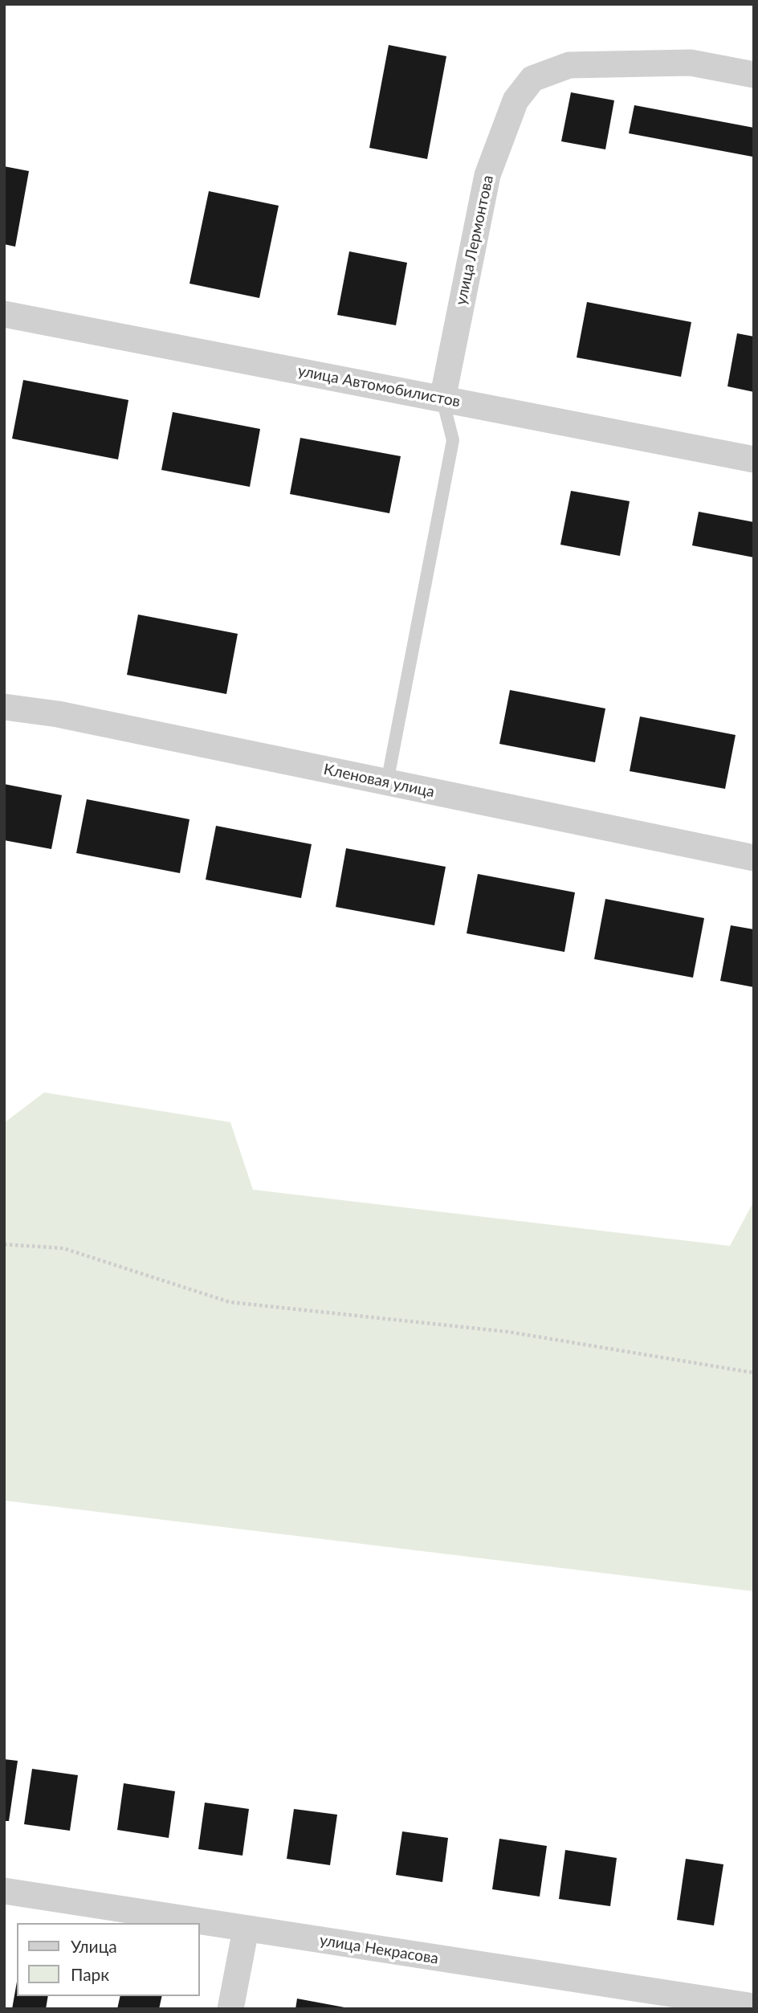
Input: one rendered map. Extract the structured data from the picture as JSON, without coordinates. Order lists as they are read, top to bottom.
{
  "streets": {
    "street": [
      "улица Лермонтова",
      "улица Автомобилистов",
      "Кленовая улица",
      "улица Некрасова"
    ]
  },
  "crossings": [
    ["улица Лермонтова", "улица Автомобилистов"]
  ],
  "legend": ["Улица", "Парк"]
}
